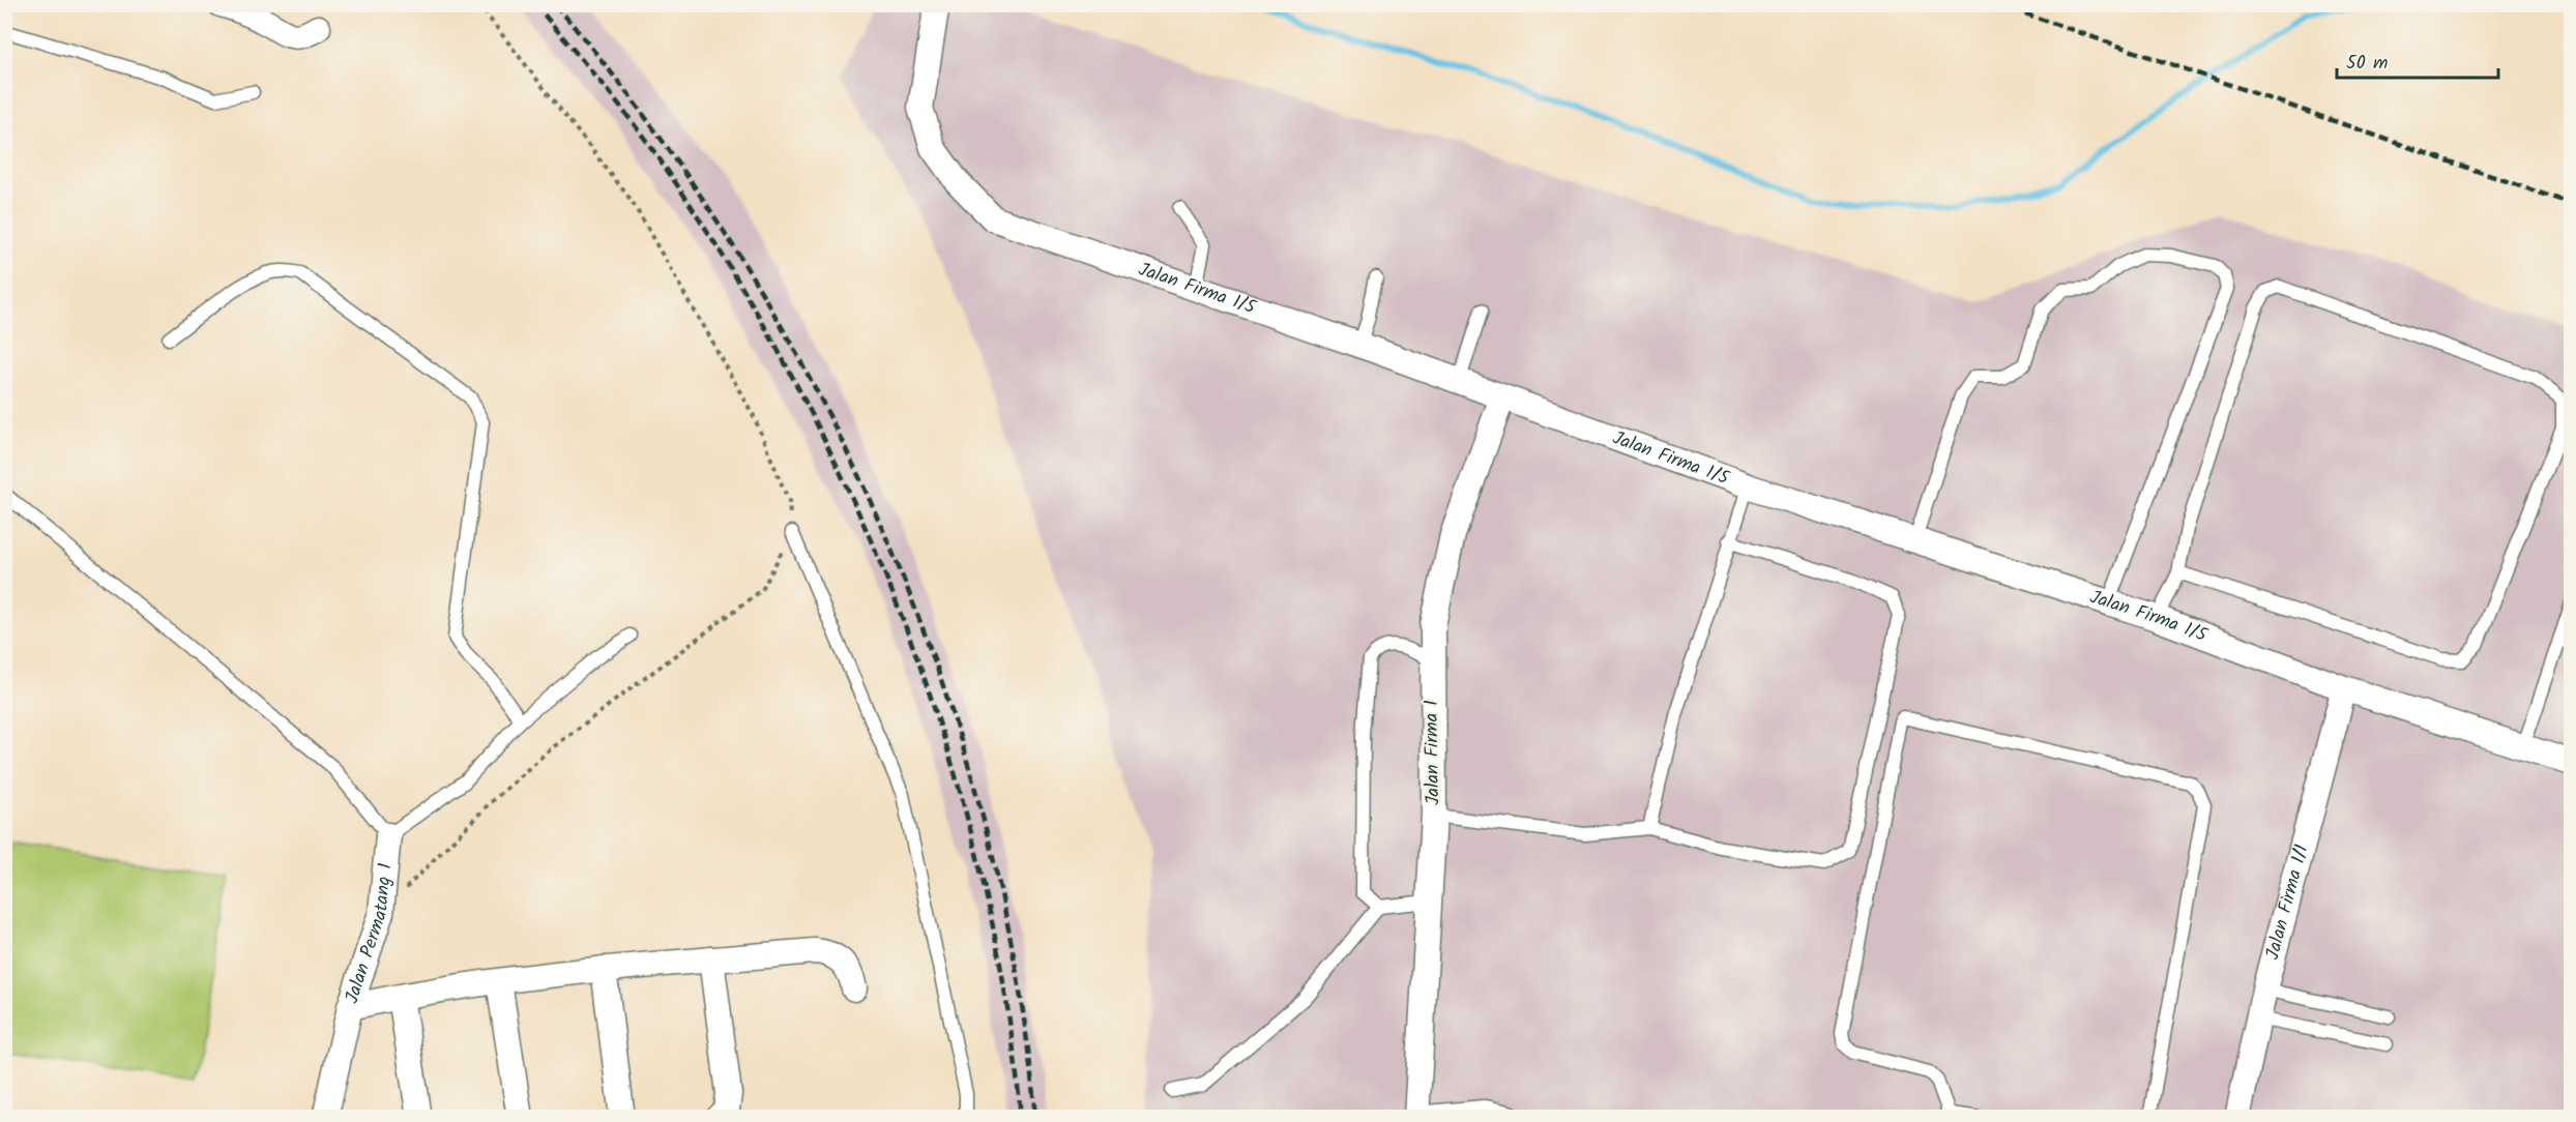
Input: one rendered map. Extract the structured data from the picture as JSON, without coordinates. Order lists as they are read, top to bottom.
{
  "streets": {
    "street": [
      "Jalan Firma 1/5",
      "Jalan Firma 1",
      "Jalan Firma 1/1",
      "Jalan Permatang 1"
    ]
  },
  "crossings": [
    ["Jalan Firma 1/5", "Jalan Firma 1"],
    ["Jalan Firma 1/5", "Jalan Firma 1/1"]
  ],
  "scale_bar": "50 m"
}
